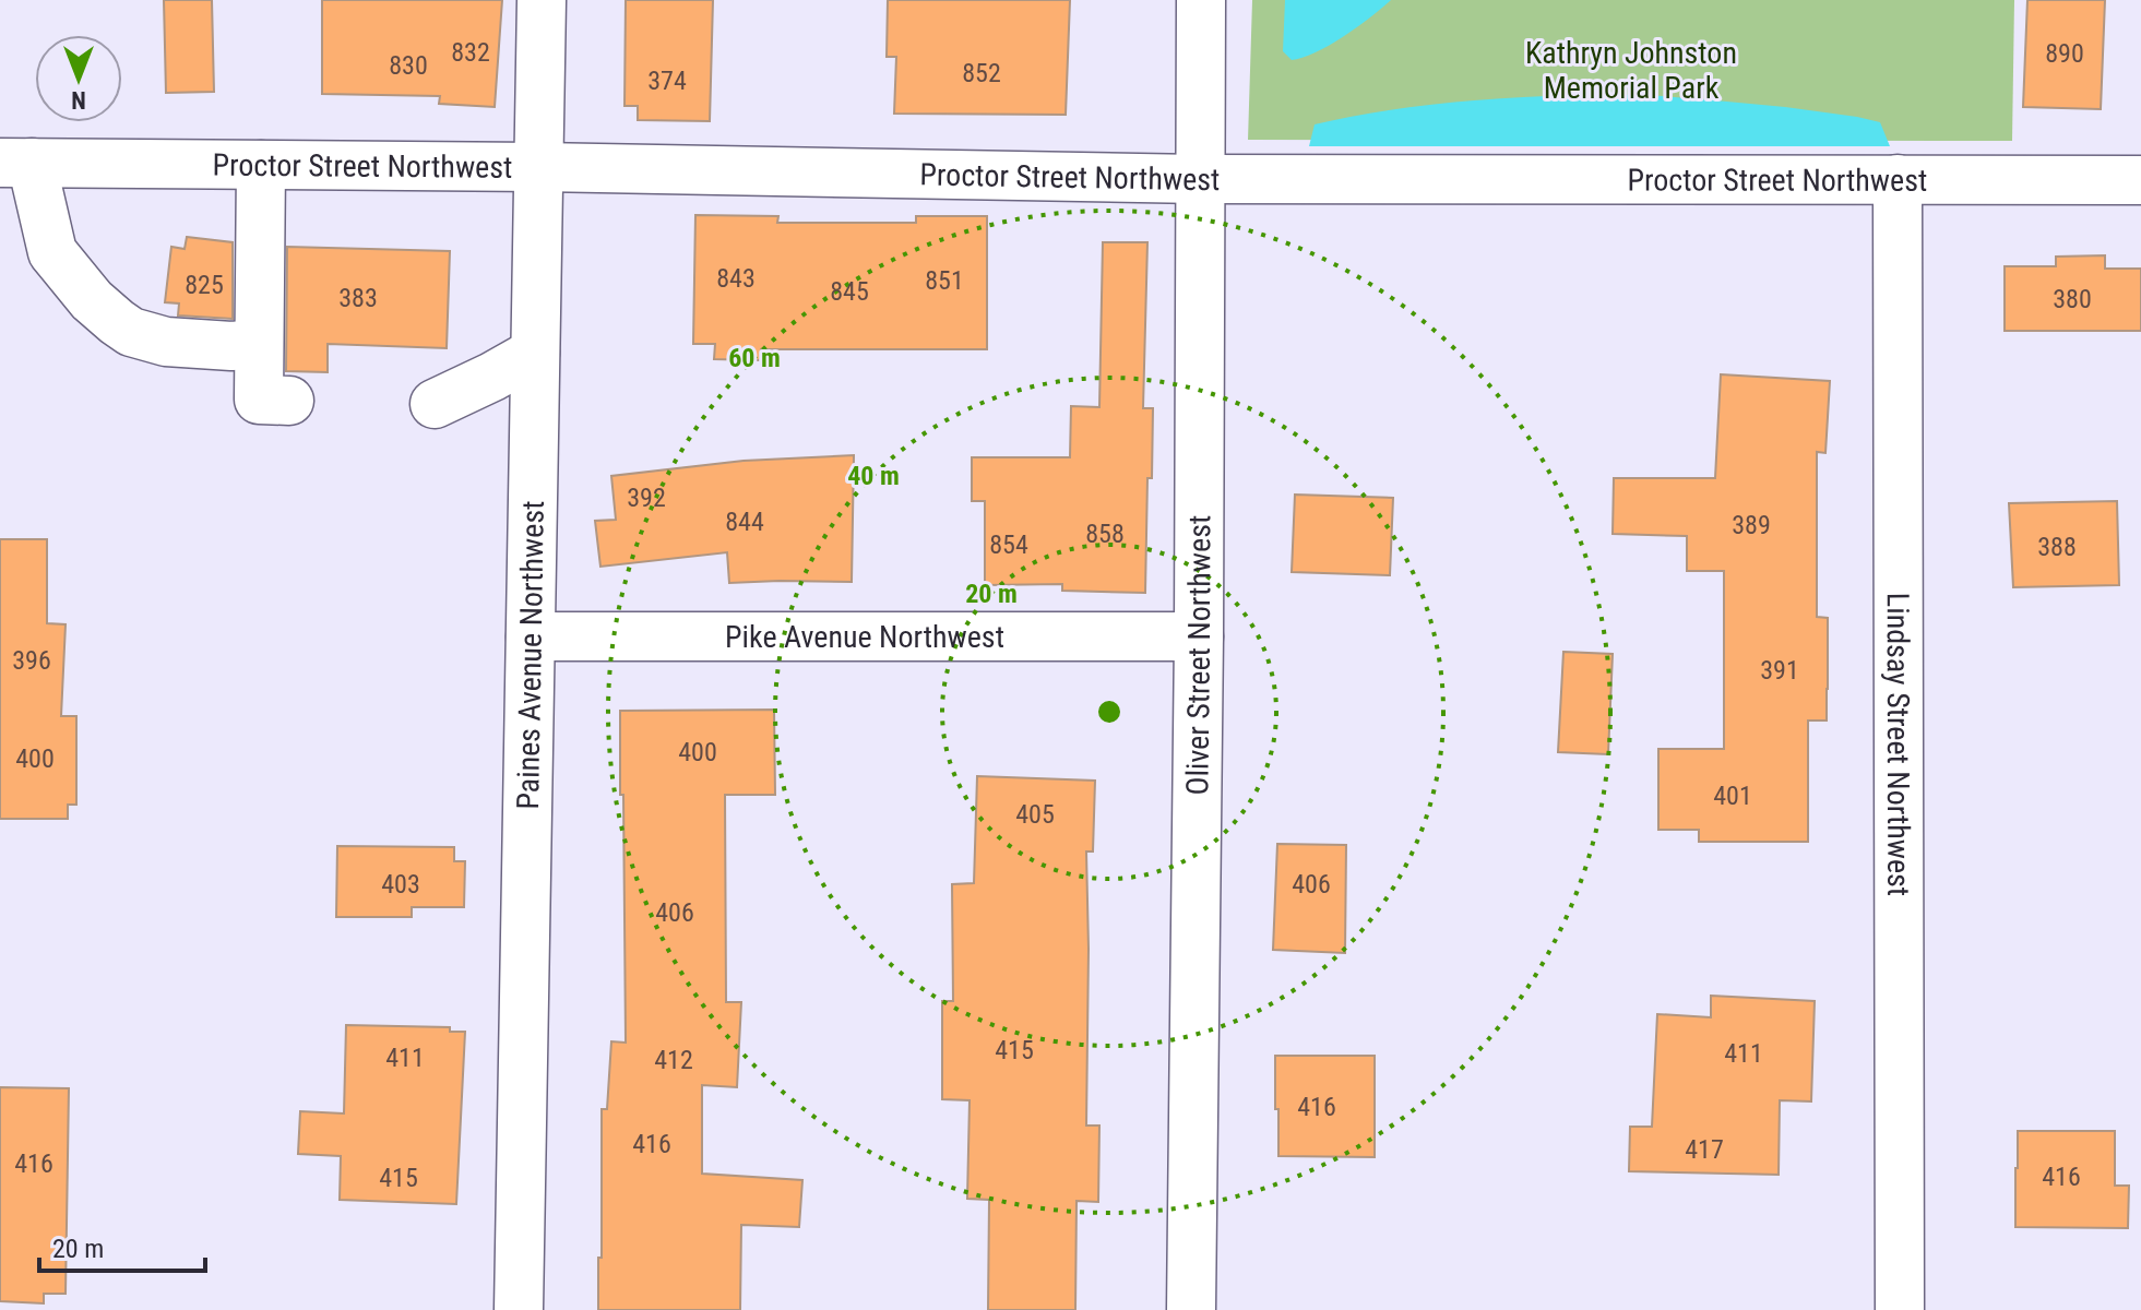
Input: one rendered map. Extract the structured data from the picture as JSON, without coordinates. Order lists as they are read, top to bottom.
{
  "streets": {
    "street": [
      "Proctor Street Northwest",
      "Pike Avenue Northwest",
      "Paines Avenue Northwest",
      "Oliver Street Northwest",
      "Lindsay Street Northwest"
    ]
  },
  "crossings": [
    ["Proctor Street Northwest", "Paines Avenue Northwest"],
    ["Proctor Street Northwest", "Oliver Street Northwest"],
    ["Proctor Street Northwest", "Lindsay Street Northwest"],
    ["Pike Avenue Northwest", "Paines Avenue Northwest"],
    ["Pike Avenue Northwest", "Oliver Street Northwest"]
  ],
  "parks": ["Kathryn Johnston Memorial Park"],
  "house_numbers": [
    "832",
    "890",
    "830",
    "852",
    "374",
    "843",
    "851",
    "825",
    "845",
    "383",
    "380",
    "392",
    "844",
    "389",
    "858",
    "854",
    "388",
    "396",
    "391",
    "400",
    "400",
    "401",
    "405",
    "403",
    "406",
    "406",
    "415",
    "411",
    "411",
    "412",
    "416",
    "416",
    "417",
    "416",
    "416",
    "415"
  ],
  "scale_bar": "20 m",
  "north": "bottom",
  "rings": ["60 m", "40 m", "20 m"]
}
